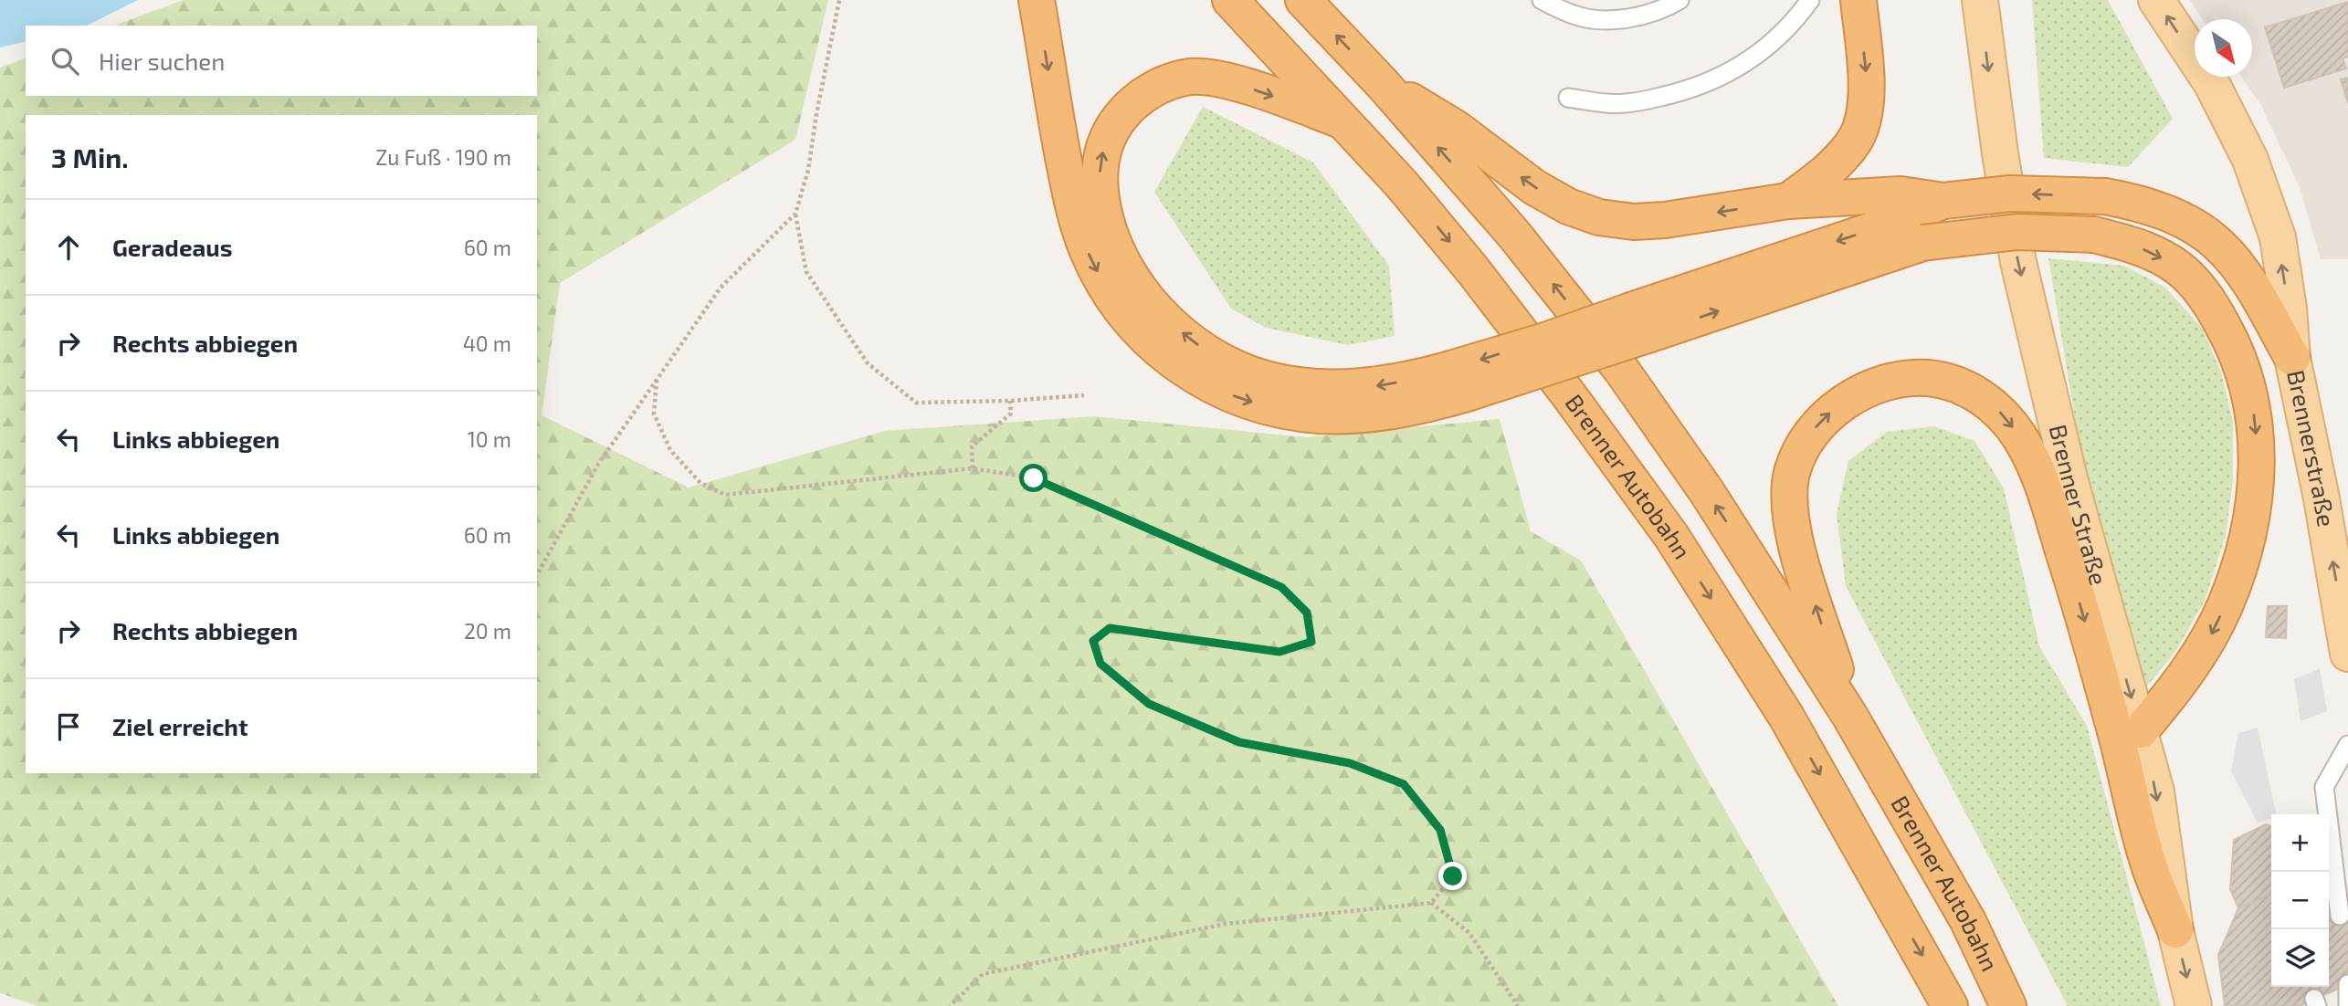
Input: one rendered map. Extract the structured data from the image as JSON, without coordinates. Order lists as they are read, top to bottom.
{
  "streets": {
    "highway": ["Brenner Autobahn"],
    "main road": ["Brennerstraße", "Brenner Straße"]
  },
  "one_way": ["Brennerstraße"],
  "north": "bottom right",
  "page": {
    "search": "Hier suchen",
    "heading": ["3 Min.", "Zu Fuß · 190 m"],
    "list": [
      ["Geradeaus", "60 m"],
      ["Rechts abbiegen", "40 m"],
      ["Links abbiegen", "10 m"],
      ["Links abbiegen", "60 m"],
      ["Rechts abbiegen", "20 m"],
      "Ziel erreicht"
    ],
    "map_buttons": ["+", "−"]
  }
}
